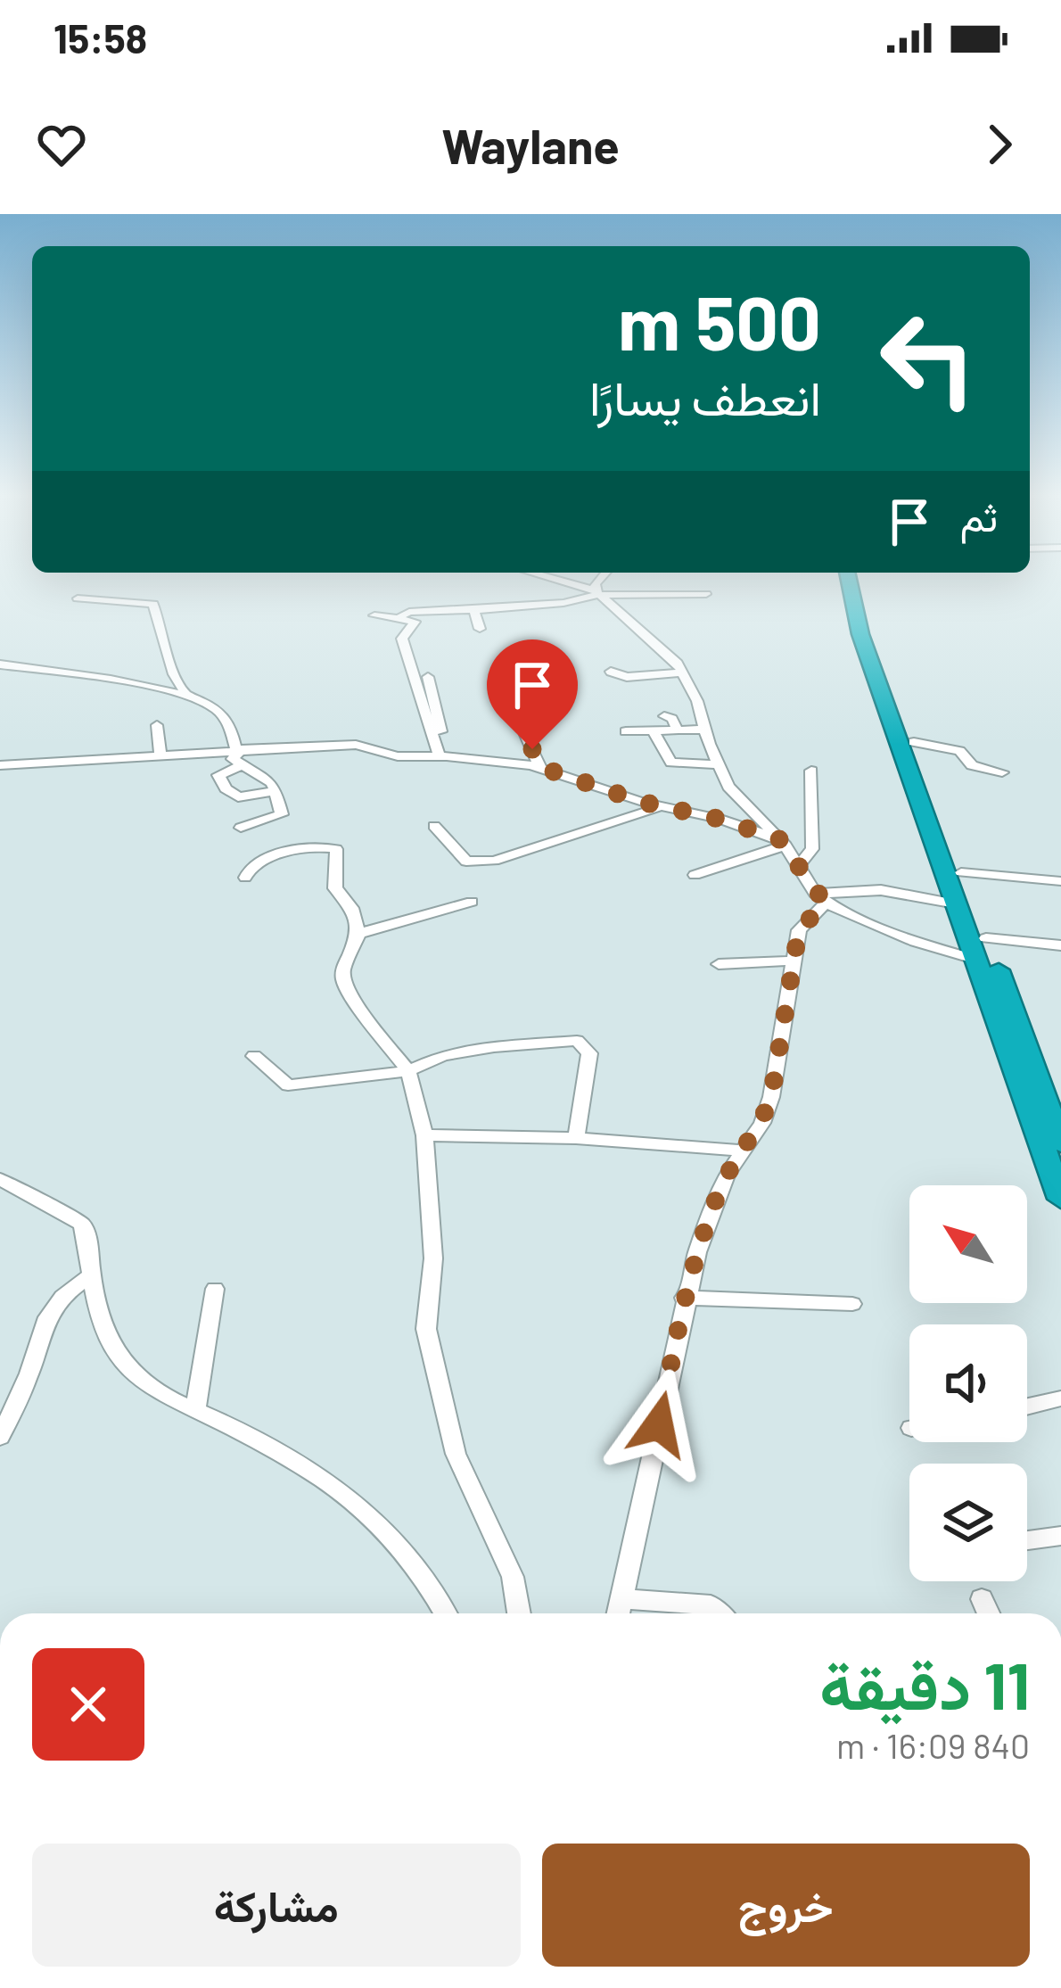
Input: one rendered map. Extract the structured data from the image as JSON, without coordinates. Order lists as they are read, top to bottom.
{
  "north": "top left",
  "page": {
    "status": "15:58",
    "header": "Waylane",
    "turn": ["500 m", "انعطف يسارًا"],
    "then": "ثم",
    "heading": ["11 دقيقة", "840 m · 16:09"],
    "buttons": ["خروج", "مشاركة"]
  }
}
